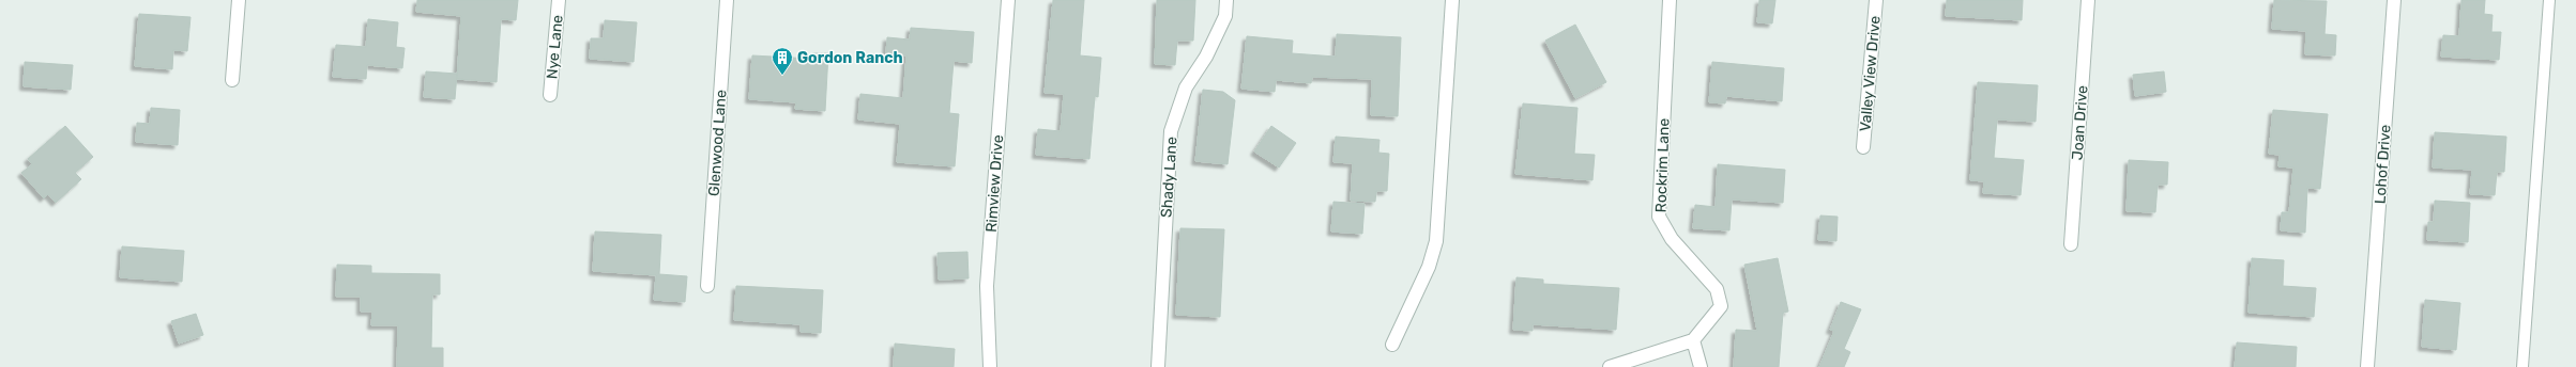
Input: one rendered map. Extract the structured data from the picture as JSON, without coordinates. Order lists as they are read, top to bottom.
{
  "streets": {
    "street": [
      "Nye Lane",
      "Valley View Drive",
      "Joan Drive",
      "Glenwood Lane",
      "Lohof Drive",
      "Rockrim Lane",
      "Shady Lane",
      "Rimview Drive"
    ]
  },
  "places": {
    "building": ["Gordon Ranch"]
  }
}
